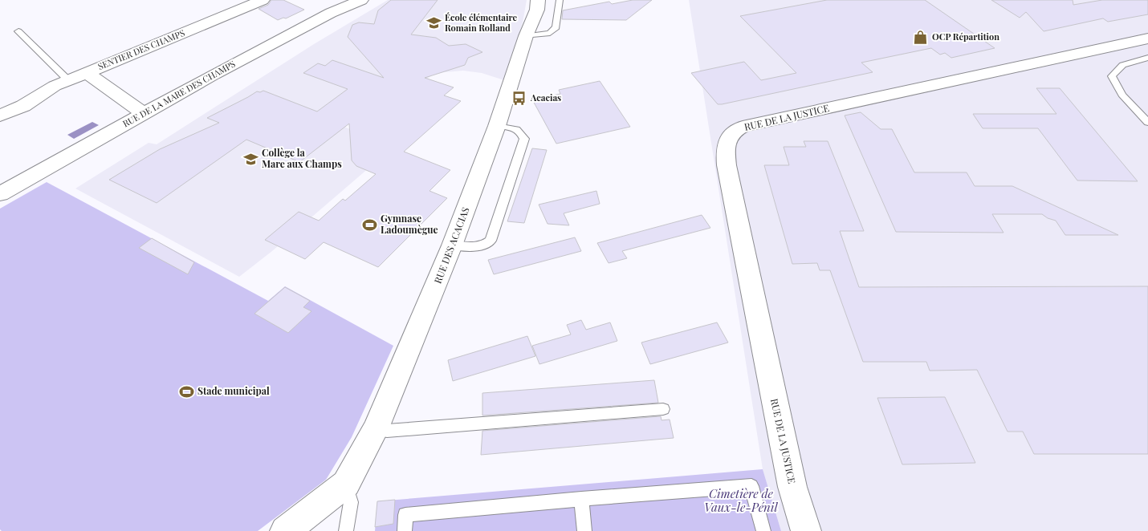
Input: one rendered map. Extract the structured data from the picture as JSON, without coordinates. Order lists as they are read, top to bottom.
{
  "streets": {
    "street": [
      "SENTIER DES CHAMPS",
      "RUE DE LA MARE DES CHAMPS",
      "RUE DE LA JUSTICE",
      "RUE DES ACACIAS"
    ]
  },
  "crossings": [
    ["SENTIER DES CHAMPS", "RUE DE LA MARE DES CHAMPS"]
  ],
  "parks": ["Cimetière de Vaux-le-Pénil"],
  "places": {
    "school or university": ["École élémentaire Romain Rolland", "Collège la Mare aux Champs"],
    "shop": ["OCP Répartition"],
    "bus stop": ["Acacias"],
    "sports": ["Gymnase Ladoumègue", "Stade municipal"]
  }
}
